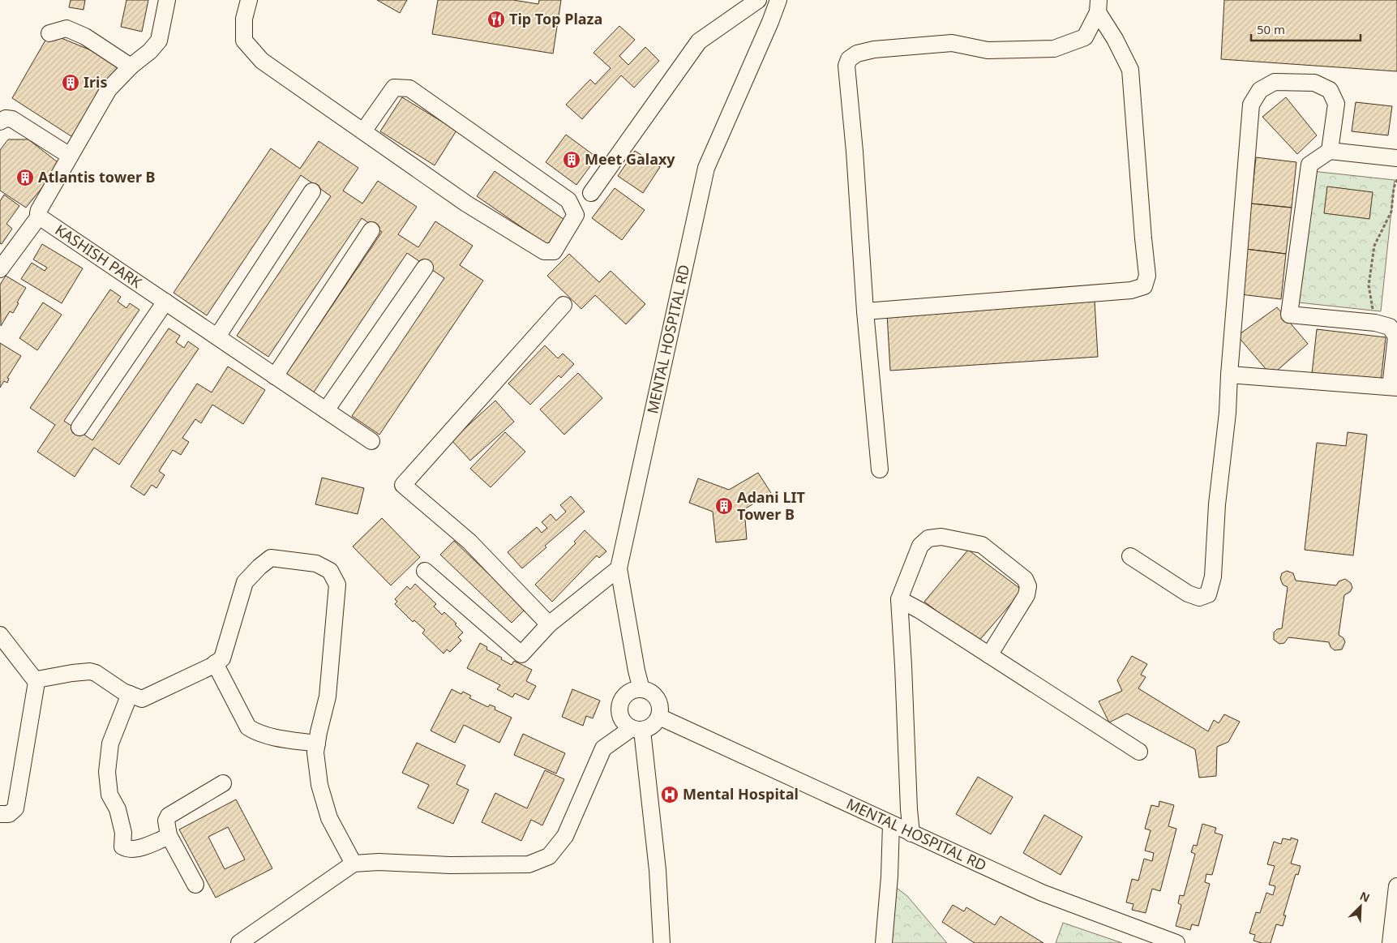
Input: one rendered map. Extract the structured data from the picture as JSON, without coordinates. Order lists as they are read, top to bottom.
{
  "streets": {
    "street": ["KASHISH PARK", "MENTAL HOSPITAL RD"]
  },
  "places": {
    "restaurant": ["Tip Top Plaza"],
    "building": [
      "Iris",
      "Meet Galaxy",
      "Atlantis tower B",
      "Adani LIT Tower B"
    ],
    "hospital": ["Mental Hospital"]
  },
  "scale_bar": "50 m",
  "north": "top right"
}
